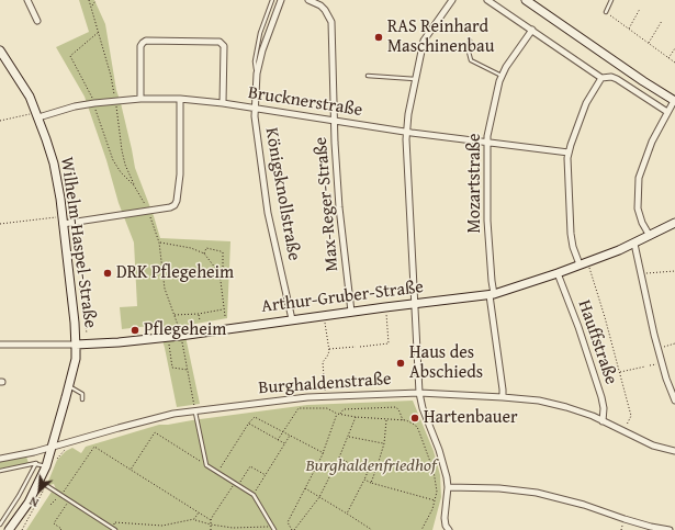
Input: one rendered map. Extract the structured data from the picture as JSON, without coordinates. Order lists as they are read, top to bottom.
{
  "streets": {
    "street": [
      "Brucknerstraße",
      "Mozartstraße",
      "Königsknollstraße",
      "Max-Reger-Straße",
      "Wilhelm-Haspel-Straße",
      "Arthur-Gruber-Straße",
      "Hauffstraße",
      "Burghaldenstraße"
    ]
  },
  "crossings": [
    ["Brucknerstraße", "Mozartstraße"],
    ["Brucknerstraße", "Königsknollstraße"],
    ["Brucknerstraße", "Max-Reger-Straße"],
    ["Brucknerstraße", "Wilhelm-Haspel-Straße"],
    ["Mozartstraße", "Arthur-Gruber-Straße"],
    ["Mozartstraße", "Burghaldenstraße"],
    ["Königsknollstraße", "Arthur-Gruber-Straße"],
    ["Max-Reger-Straße", "Arthur-Gruber-Straße"],
    ["Wilhelm-Haspel-Straße", "Arthur-Gruber-Straße"],
    ["Wilhelm-Haspel-Straße", "Burghaldenstraße"],
    ["Arthur-Gruber-Straße", "Hauffstraße"],
    ["Hauffstraße", "Burghaldenstraße"]
  ],
  "parks": ["Burghaldenfriedhof"],
  "places": [
    "RAS Reinhard Maschinenbau",
    "DRK Pflegeheim",
    "Pflegeheim",
    "Haus des Abschieds",
    "Hartenbauer"
  ],
  "north": "bottom left"
}
